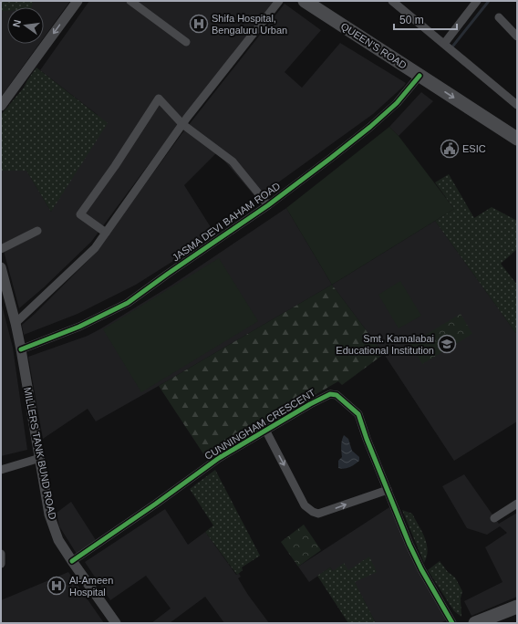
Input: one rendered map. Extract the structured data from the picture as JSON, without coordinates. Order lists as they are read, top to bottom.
{
  "streets": {
    "main road": ["QUEEN'S ROAD"],
    "street": ["JASMA DEVI BAHAM ROAD", "CUNNINGHAM CRESCENT", "MILLERS TANK BUND ROAD"]
  },
  "crossings": [
    ["QUEEN'S ROAD", "JASMA DEVI BAHAM ROAD"],
    ["JASMA DEVI BAHAM ROAD", "MILLERS TANK BUND ROAD"],
    ["CUNNINGHAM CRESCENT", "MILLERS TANK BUND ROAD"]
  ],
  "one_way": ["QUEEN'S ROAD"],
  "places": {
    "hospital": ["Shifa Hospital, Bengaluru Urban", "Al-Ameen Hospital"],
    "public building": ["ESIC"],
    "school or university": ["Smt. Kamalabai Educational Institution"]
  },
  "scale_bar": "50 m",
  "north": "left"
}
